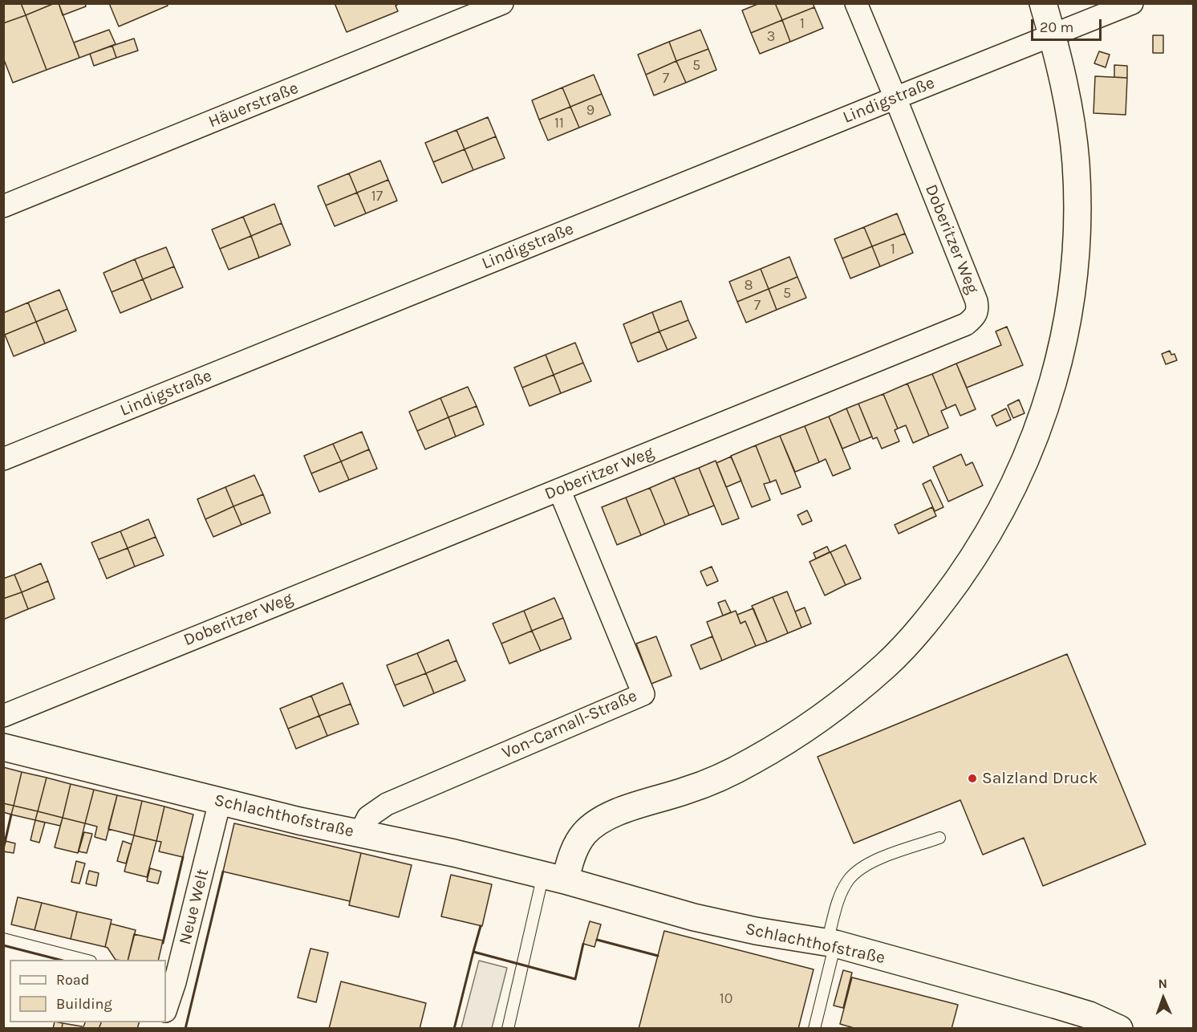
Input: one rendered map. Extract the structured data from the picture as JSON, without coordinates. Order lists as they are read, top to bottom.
{
  "streets": {
    "street": [
      "Lindigstraße",
      "Häuerstraße",
      "Doberitzer Weg",
      "Von-Carnall-Straße",
      "Schlachthofstraße",
      "Neue Welt"
    ]
  },
  "crossings": [
    ["Lindigstraße", "Doberitzer Weg"],
    ["Doberitzer Weg", "Von-Carnall-Straße"],
    ["Von-Carnall-Straße", "Schlachthofstraße"],
    ["Schlachthofstraße", "Neue Welt"]
  ],
  "places": ["Salzland Druck"],
  "house_numbers": [
    "1",
    "3",
    "5",
    "7",
    "9",
    "11",
    "17",
    "1",
    "8",
    "5",
    "7",
    "10"
  ],
  "legend": ["Road", "Building"],
  "scale_bar": "20 m",
  "north": "top"
}
